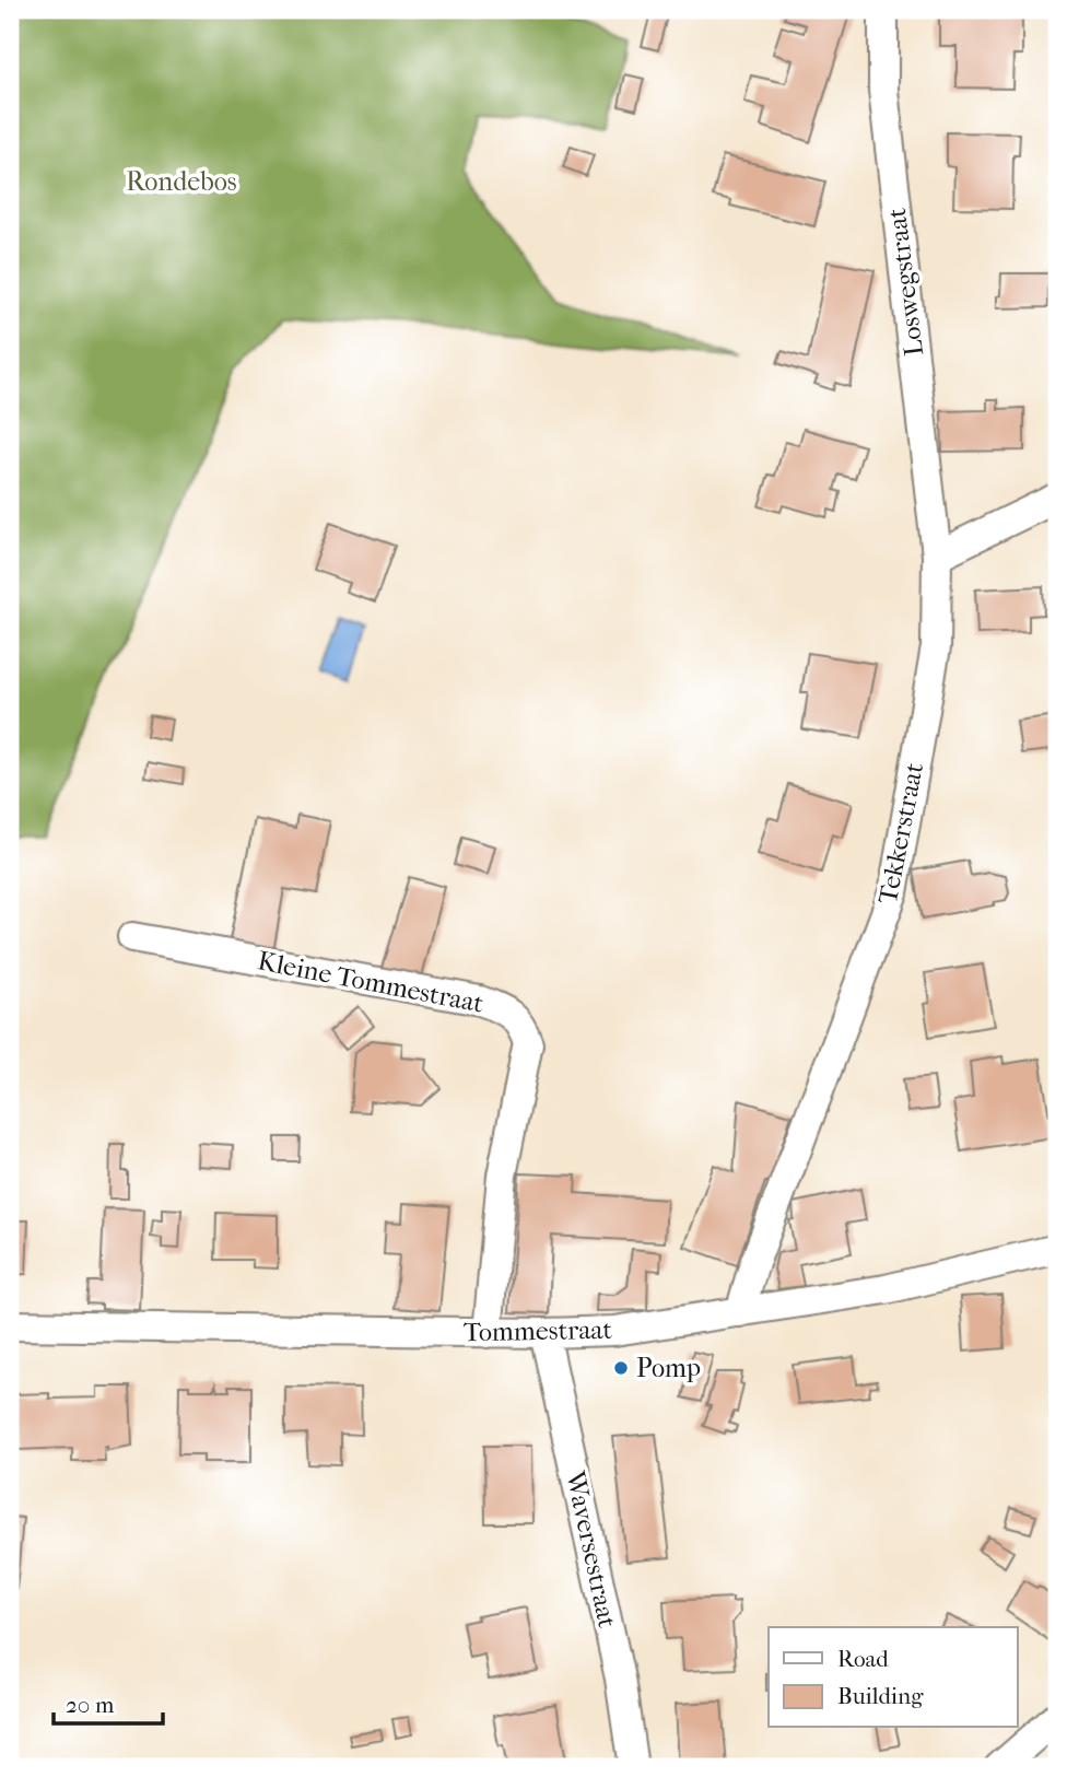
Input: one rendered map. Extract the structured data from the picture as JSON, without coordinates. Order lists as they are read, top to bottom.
{
  "streets": {
    "street": [
      "Loswegstraat",
      "Tekkerstraat",
      "Kleine Tommestraat",
      "Tommestraat",
      "Waversestraat"
    ]
  },
  "crossings": [
    ["Loswegstraat", "Tekkerstraat"],
    ["Tekkerstraat", "Tommestraat"],
    ["Kleine Tommestraat", "Tommestraat"],
    ["Tommestraat", "Waversestraat"]
  ],
  "parks": ["Rondebos"],
  "places": ["Pomp"],
  "legend": ["Road", "Building"],
  "scale_bar": "20 m"
}
